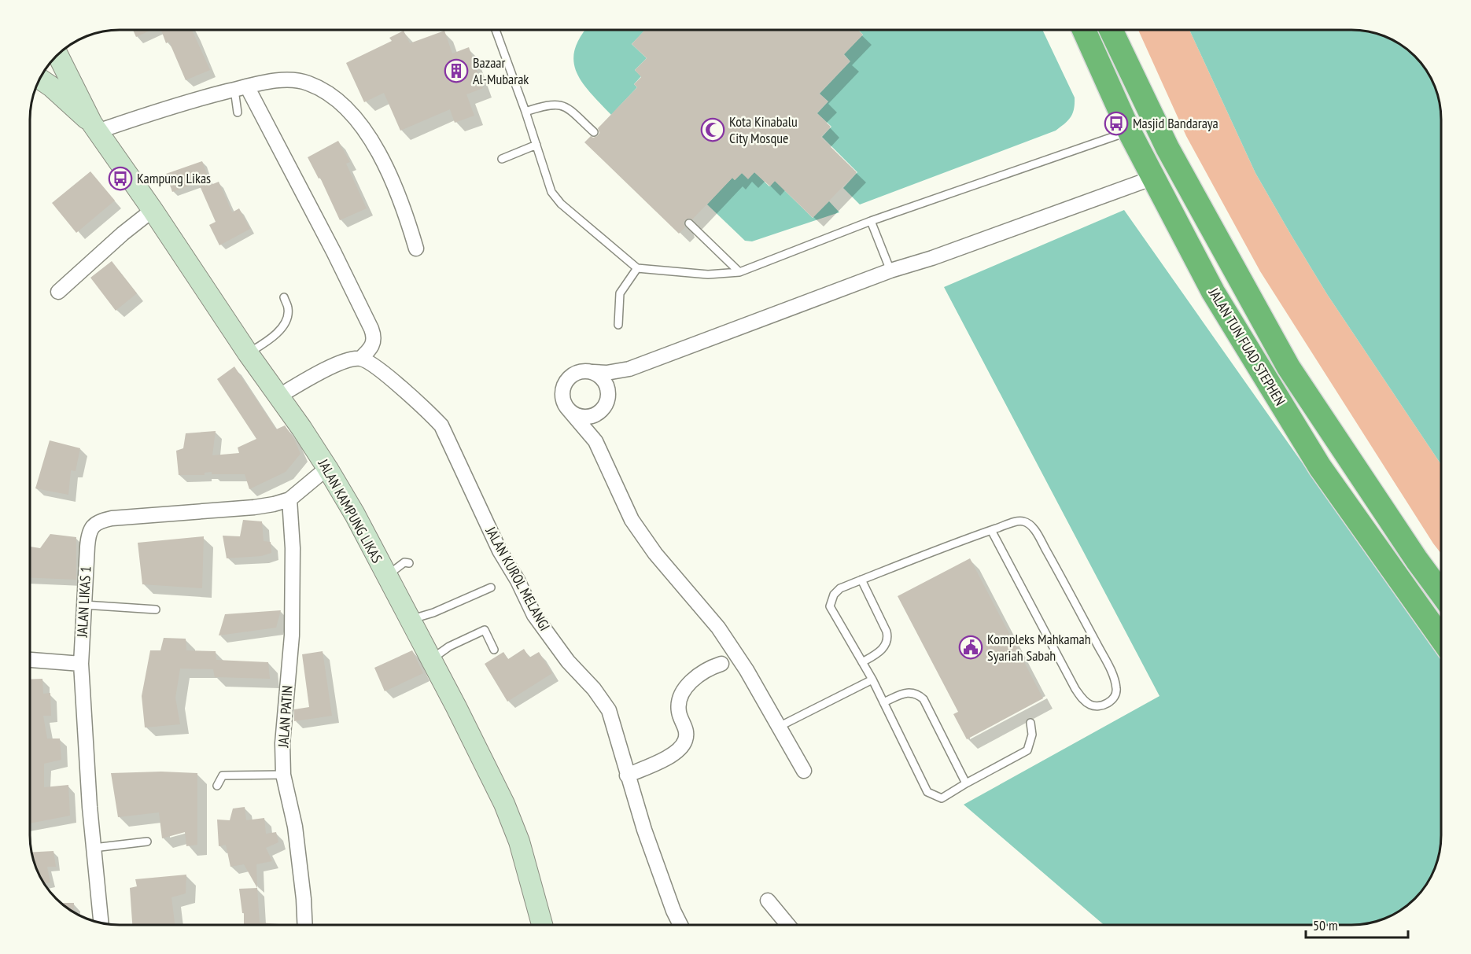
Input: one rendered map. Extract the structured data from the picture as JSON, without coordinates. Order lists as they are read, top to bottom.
{
  "streets": {
    "highway": ["JALAN TUN FUAD STEPHEN"],
    "main road": ["JALAN KAMPUNG LIKAS"],
    "street": ["JALAN KUROL MELANGI", "JALAN LIKAS 1", "JALAN PATIN"]
  },
  "crossings": [
    ["JALAN KAMPUNG LIKAS", "JALAN LIKAS 1"],
    ["JALAN LIKAS 1", "JALAN PATIN"]
  ],
  "places": {
    "building": ["Bazaar Al-Mubarak"],
    "bus stop": ["Masjid Bandaraya", "Kampung Likas"],
    "mosque": ["Kota Kinabalu City Mosque"],
    "public building": ["Kompleks Mahkamah Syariah Sabah"]
  },
  "scale_bar": "50 m"
}
